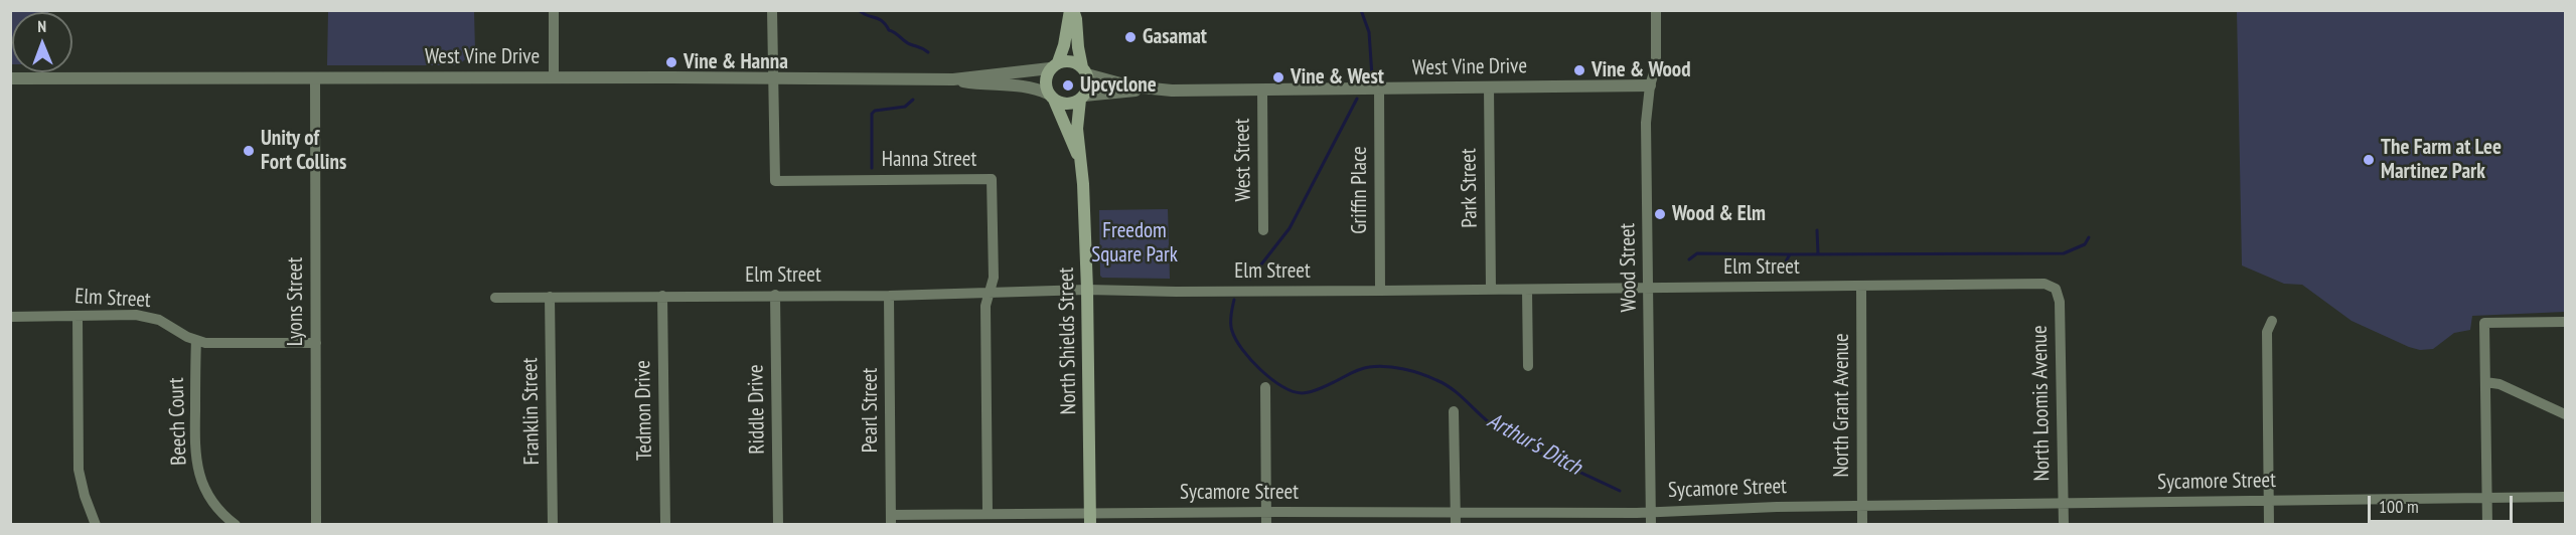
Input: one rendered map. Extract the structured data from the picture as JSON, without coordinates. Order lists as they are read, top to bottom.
{
  "streets": {
    "main road": ["North Shields Street"],
    "street": [
      "West Vine Drive",
      "Hanna Street",
      "West Street",
      "Park Street",
      "Griffin Place",
      "Wood Street",
      "Elm Street",
      "Lyons Street",
      "North Loomis Avenue",
      "North Grant Avenue",
      "Riddle Drive",
      "Tedmon Drive",
      "Pearl Street",
      "Franklin Street",
      "Beech Court",
      "Sycamore Street"
    ]
  },
  "crossings": [
    ["West Vine Drive", "Hanna Street"],
    ["West Vine Drive", "West Street"],
    ["West Vine Drive", "Park Street"],
    ["West Vine Drive", "Griffin Place"],
    ["West Vine Drive", "Wood Street"],
    ["West Vine Drive", "Lyons Street"],
    ["West Vine Drive", "North Shields Street"],
    ["Hanna Street", "Elm Street"],
    ["Hanna Street", "Sycamore Street"],
    ["Park Street", "Elm Street"],
    ["Griffin Place", "Elm Street"],
    ["Wood Street", "Elm Street"],
    ["Wood Street", "Sycamore Street"],
    ["Elm Street", "Lyons Street"],
    ["Elm Street", "North Shields Street"],
    ["Elm Street", "North Loomis Avenue"],
    ["Elm Street", "North Grant Avenue"],
    ["Elm Street", "Riddle Drive"],
    ["Elm Street", "Tedmon Drive"],
    ["Elm Street", "Pearl Street"],
    ["Elm Street", "Franklin Street"],
    ["Elm Street", "Beech Court"],
    ["North Shields Street", "Sycamore Street"],
    ["North Loomis Avenue", "Sycamore Street"],
    ["North Grant Avenue", "Sycamore Street"],
    ["Pearl Street", "Sycamore Street"]
  ],
  "water": ["Arthur's Ditch"],
  "parks": ["Freedom Square Park"],
  "places": [
    "Gasamat",
    "Vine & Hanna",
    "Vine & Wood",
    "Vine & West",
    "Upcyclone",
    "Unity of Fort Collins",
    "The Farm at Lee Martinez Park",
    "Wood & Elm"
  ],
  "scale_bar": "100 m",
  "north": "top"
}
